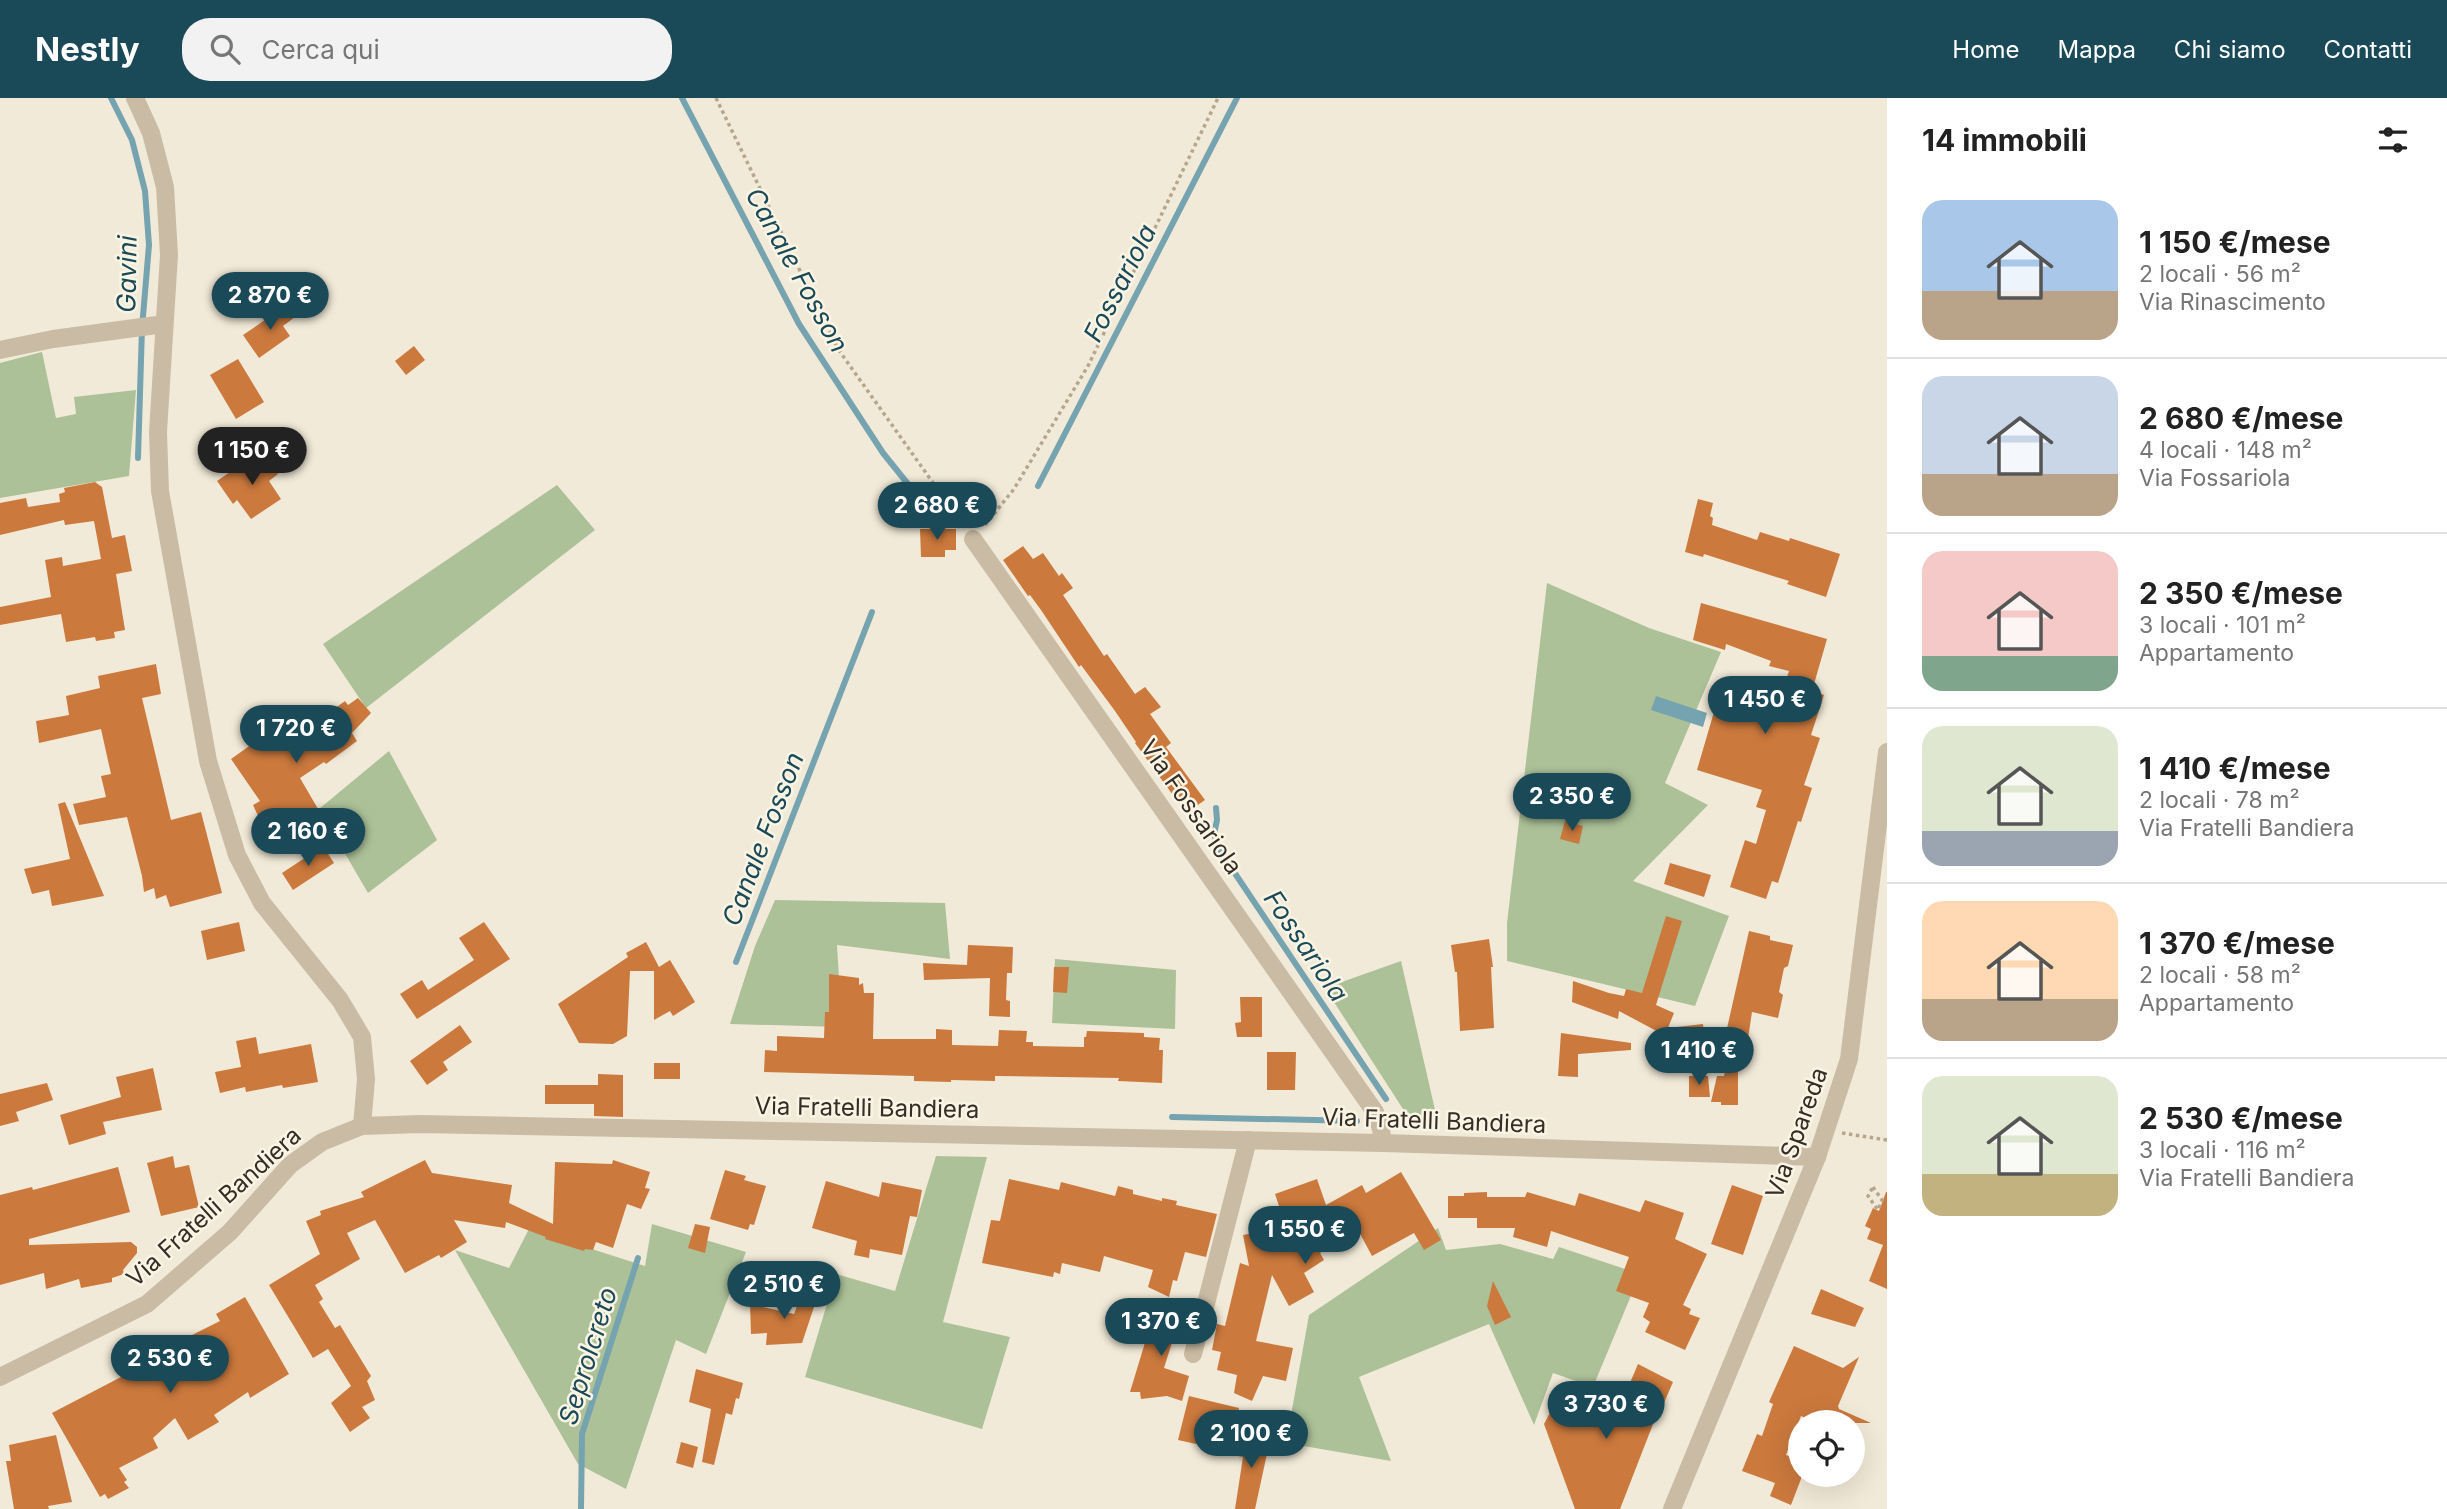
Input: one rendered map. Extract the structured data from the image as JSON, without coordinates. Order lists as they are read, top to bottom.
{
  "streets": {
    "street": ["Via Fossariola", "Via Fratelli Bandiera", "Via Spareda"]
  },
  "crossings": [
    ["Via Fossariola", "Via Fratelli Bandiera"],
    ["Via Fratelli Bandiera", "Via Spareda"]
  ],
  "water": [
    "Canale Fosson",
    "Gavini",
    "Fossariola",
    "Seprolcreto"
  ],
  "page": {
    "header": "Nestly",
    "search": "Cerca qui",
    "nav": [
      "Home",
      "Mappa",
      "Chi siamo",
      "Contatti"
    ],
    "heading": "14 immobili",
    "list": [
      {
        "name": "1 150 €/mese",
        "note": "2 locali · 56 m² · Via Rinascimento"
      },
      {
        "name": "2 680 €/mese",
        "note": "4 locali · 148 m² · Via Fossariola"
      },
      {
        "name": "2 350 €/mese",
        "note": "3 locali · 101 m² · Appartamento"
      },
      {
        "name": "1 410 €/mese",
        "note": "2 locali · 78 m² · Via Fratelli Bandiera"
      },
      {
        "name": "1 370 €/mese",
        "note": "2 locali · 58 m² · Appartamento"
      },
      {
        "name": "2 530 €/mese",
        "note": "3 locali · 116 m² · Via Fratelli Bandiera"
      }
    ],
    "price": [
      "2 870 €",
      "1 150 €",
      "2 680 €",
      "1 450 €",
      "1 720 €",
      "2 350 €",
      "2 160 €",
      "1 410 €",
      "1 550 €",
      "2 510 €",
      "1 370 €",
      "2 530 €",
      "3 730 €",
      "2 100 €"
    ]
  }
}
